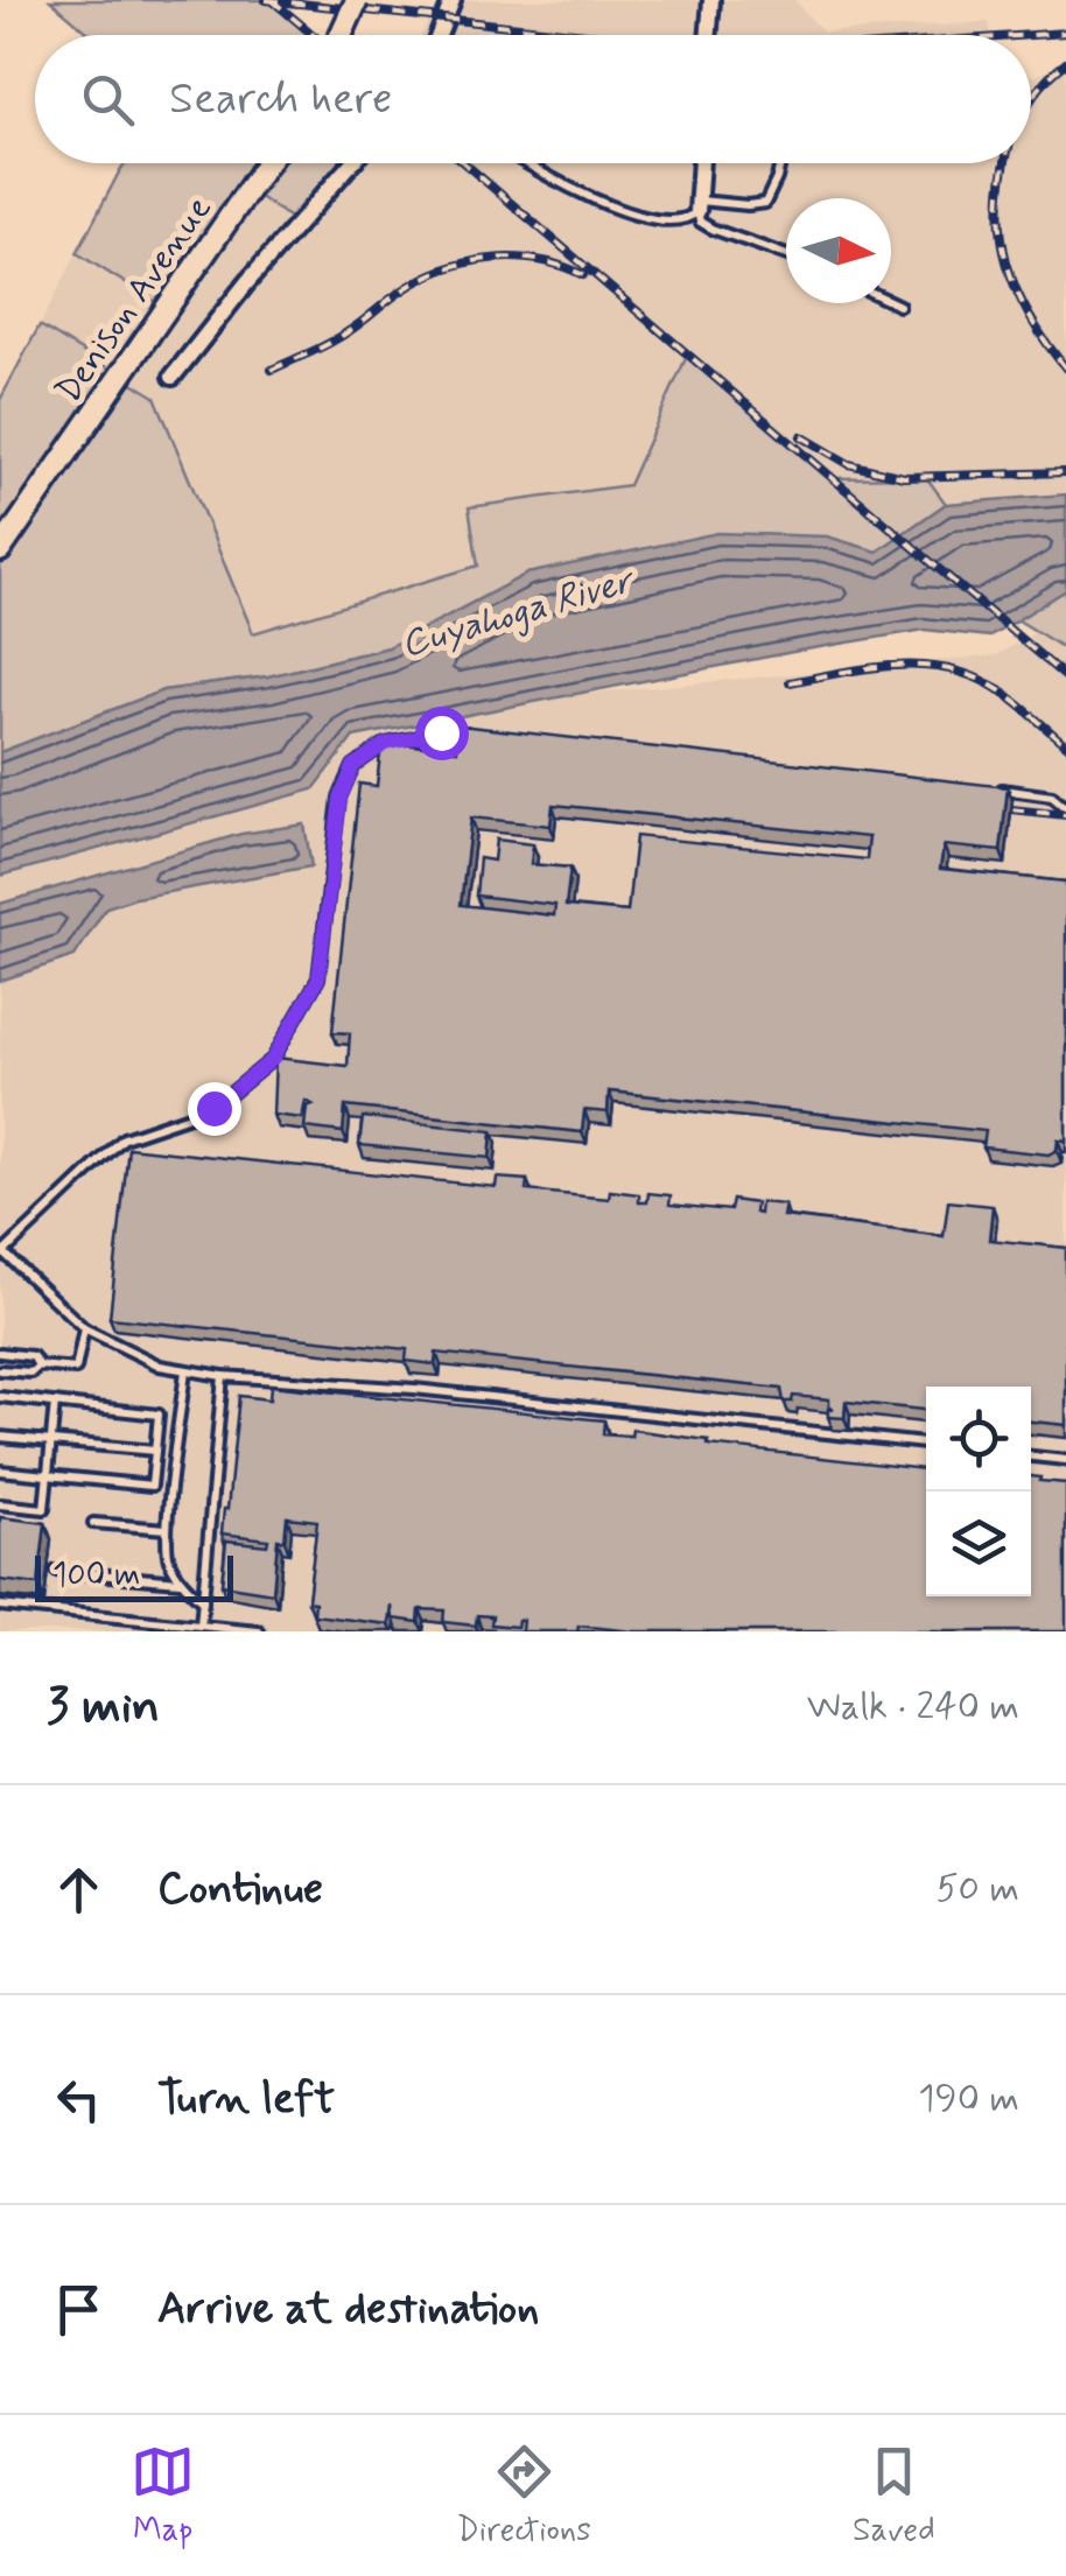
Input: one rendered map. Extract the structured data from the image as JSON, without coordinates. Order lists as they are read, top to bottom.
{
  "streets": {
    "main road": ["Denison Avenue"]
  },
  "water": ["Cuyahoga River"],
  "scale_bar": "100 m",
  "north": "right",
  "page": {
    "search": "Search here",
    "scale": "100 m",
    "heading": ["3 min", "Walk · 240 m"],
    "list": [
      ["Continue", "50 m"],
      ["Turn left", "190 m"],
      "Arrive at destination"
    ],
    "nav": ["Map", "Directions", "Saved"]
  }
}
